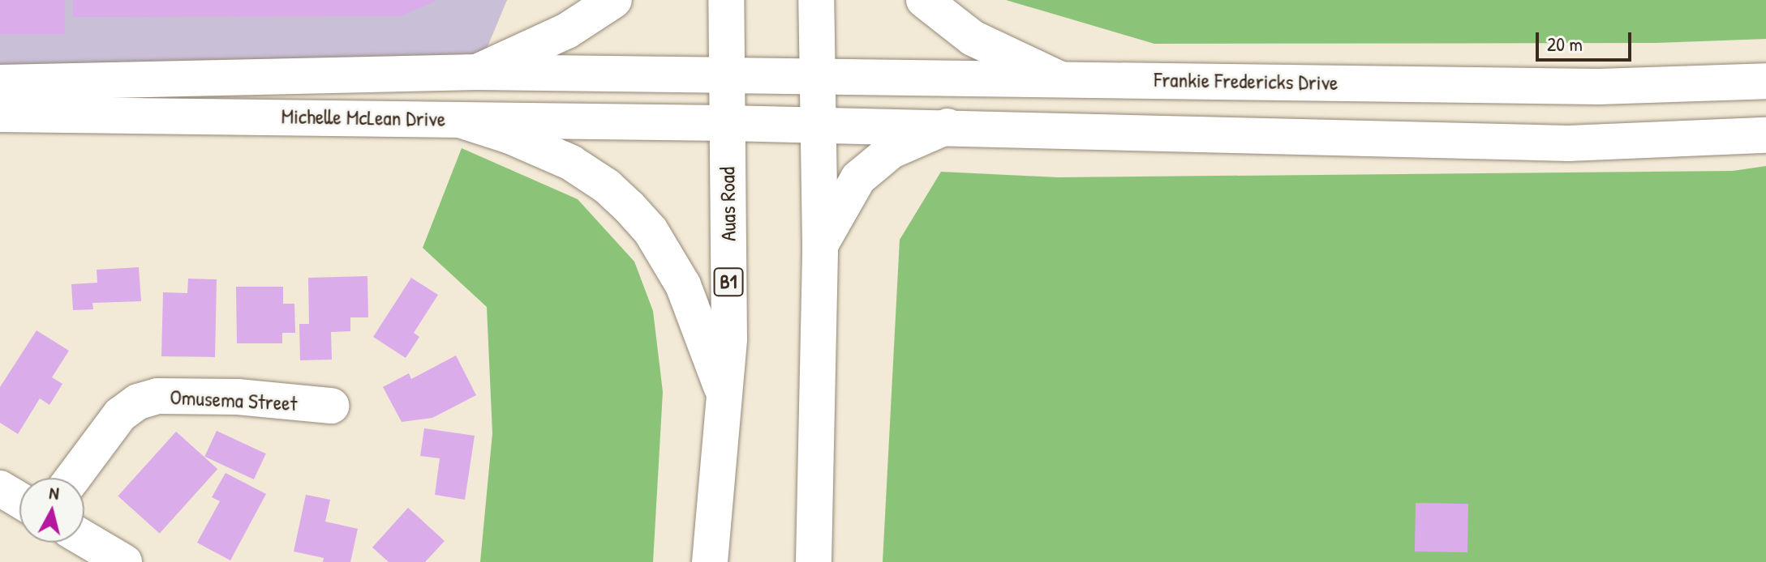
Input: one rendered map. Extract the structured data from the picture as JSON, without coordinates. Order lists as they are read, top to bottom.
{
  "streets": {
    "main road": [
      "Frankie Fredericks Drive",
      "Michelle McLean Drive",
      "Auas Road",
      "B1",
      "Omusema Street"
    ]
  },
  "crossings": [
    ["Frankie Fredericks Drive", "Michelle McLean Drive"],
    ["Frankie Fredericks Drive", "Auas Road"],
    ["Michelle McLean Drive", "Auas Road"]
  ],
  "scale_bar": "20 m",
  "north": "top"
}
